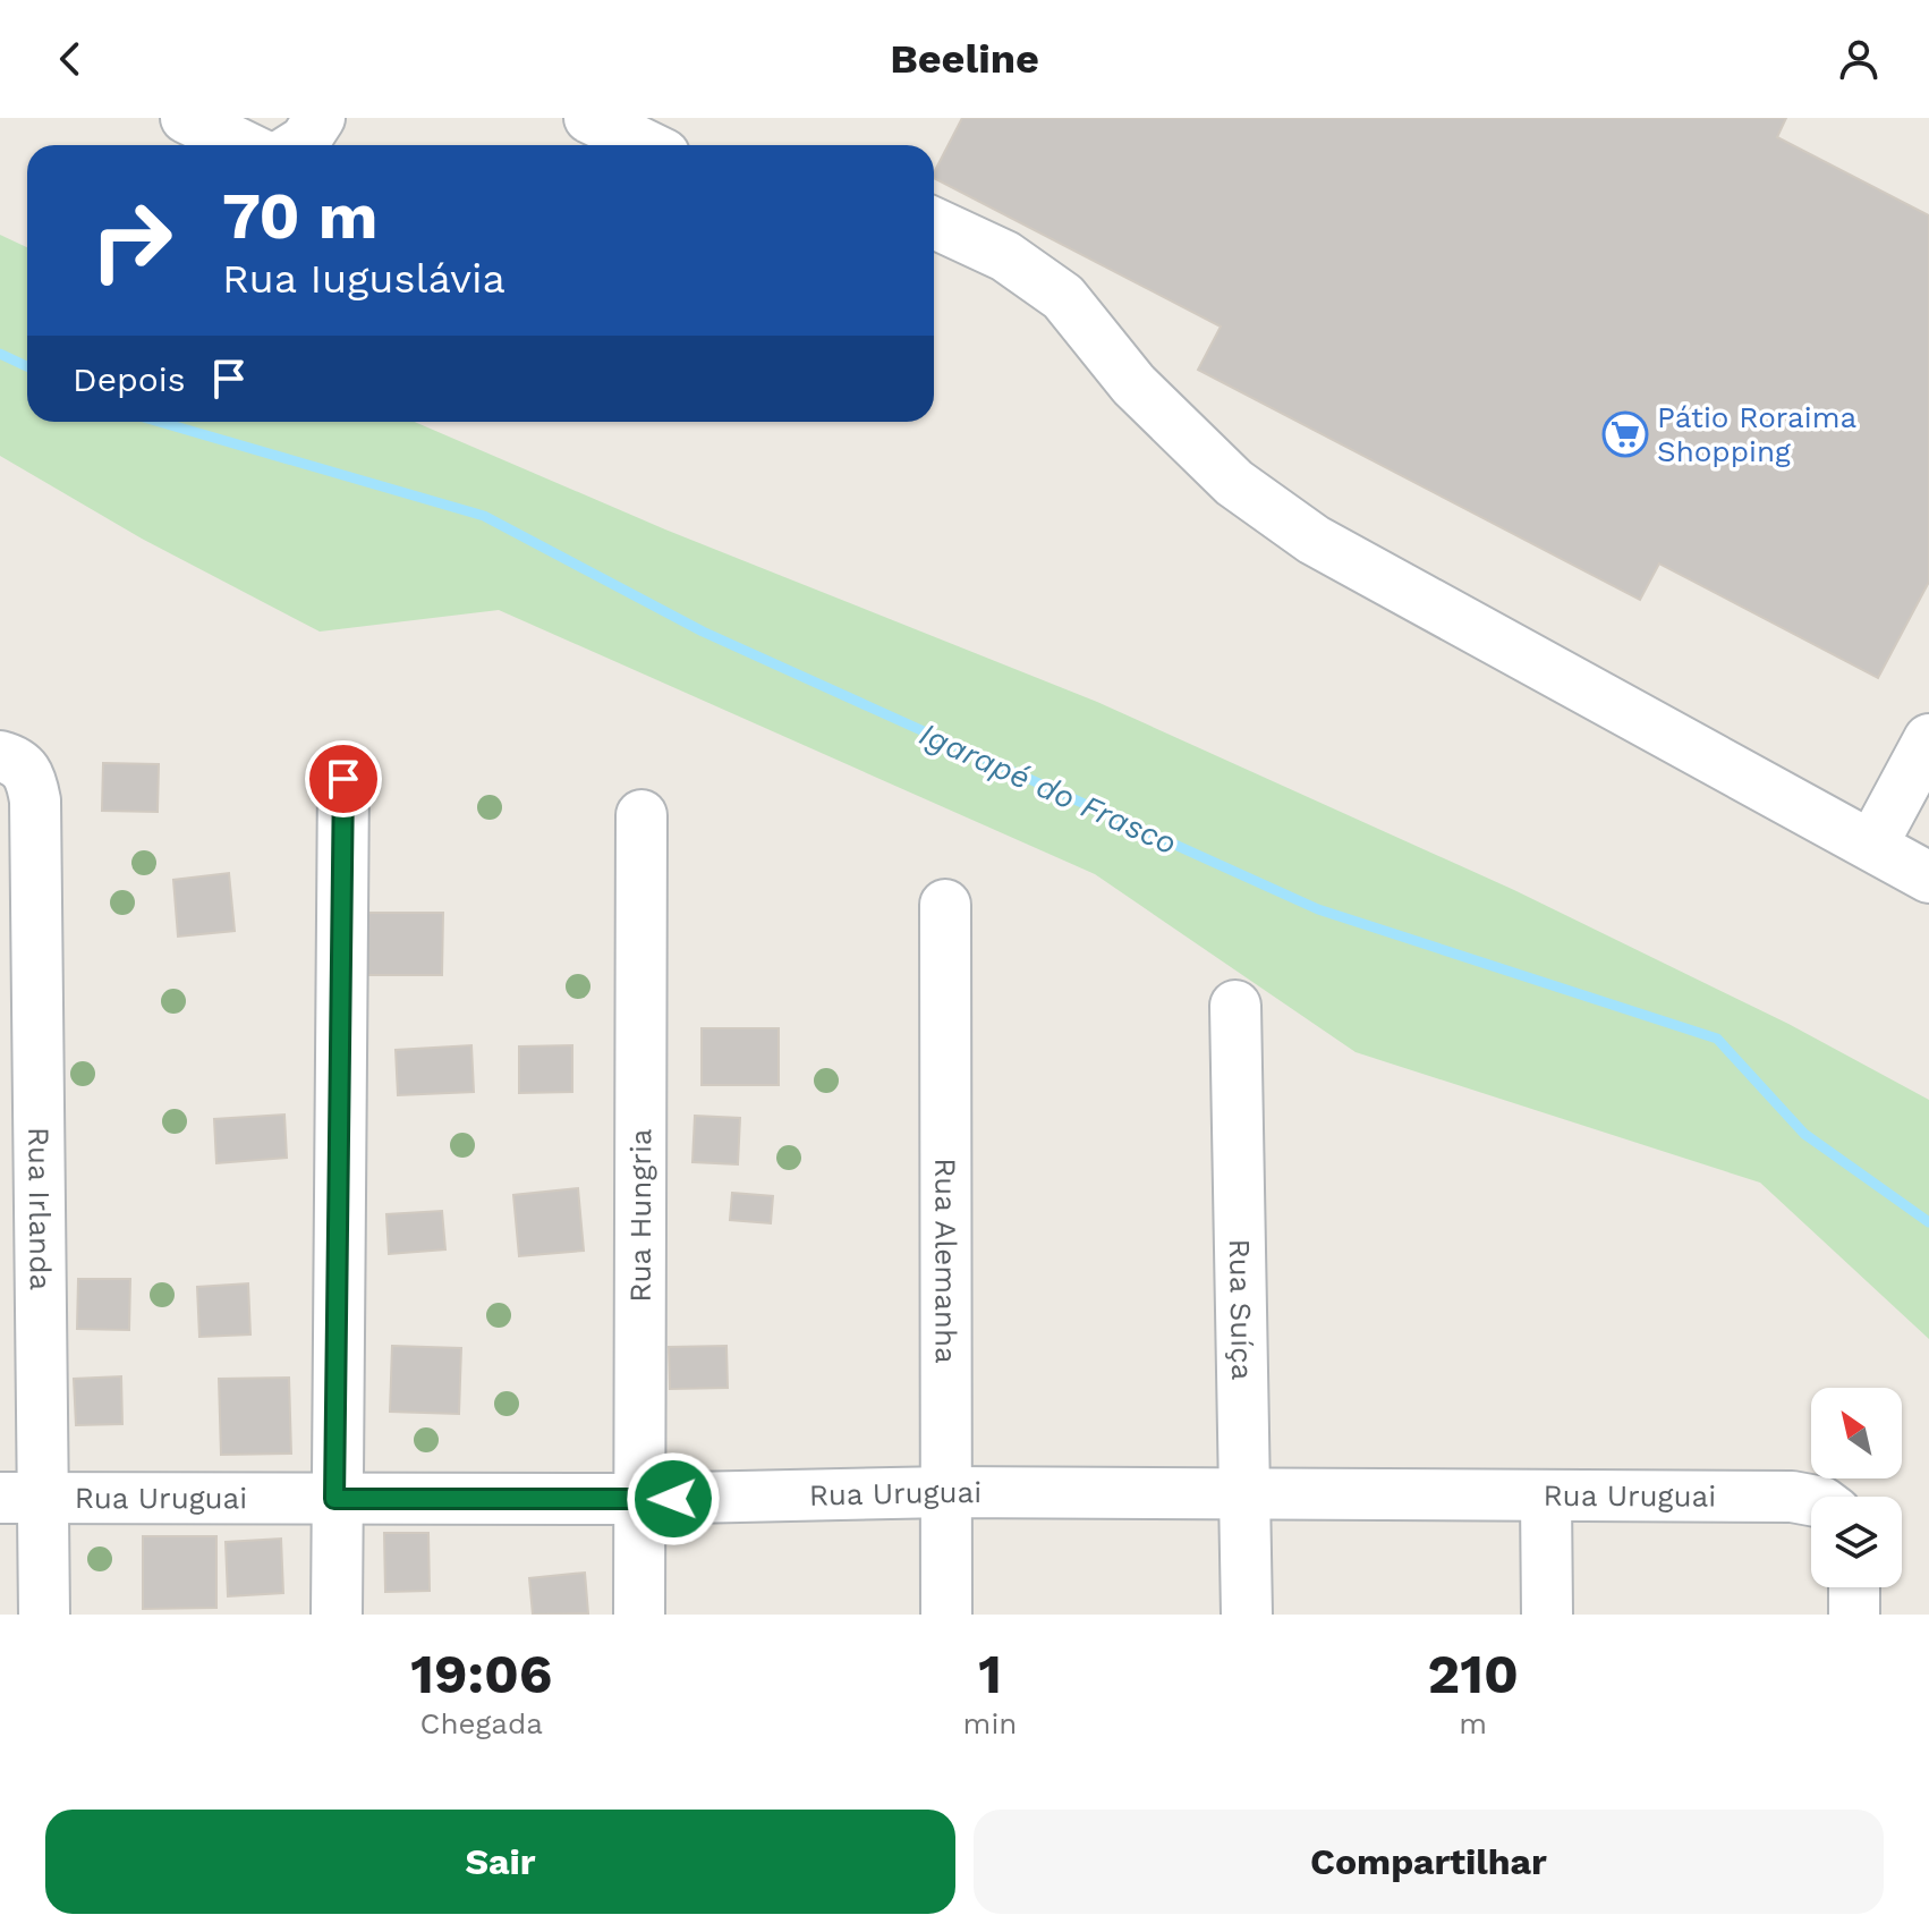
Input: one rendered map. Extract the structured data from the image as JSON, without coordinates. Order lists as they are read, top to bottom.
{
  "streets": {
    "street": [
      "Rua Irlanda",
      "Rua Hungria",
      "Rua Alemanha",
      "Rua Suíça",
      "Rua Uruguai"
    ]
  },
  "crossings": [
    ["Rua Irlanda", "Rua Uruguai"],
    ["Rua Hungria", "Rua Uruguai"],
    ["Rua Alemanha", "Rua Uruguai"],
    ["Rua Suíça", "Rua Uruguai"]
  ],
  "water": ["Igarapé do Frasco"],
  "places": {
    "supermarket": ["Pátio Roraima Shopping"]
  },
  "north": "top left",
  "page": {
    "header": "Beeline",
    "turn": ["70 m", "Rua Iuguslávia"],
    "then": "Depois",
    "eta": [
      "19:06",
      "Chegada",
      "1",
      "min",
      "210",
      "m"
    ],
    "buttons": ["Sair", "Compartilhar"]
  }
}
